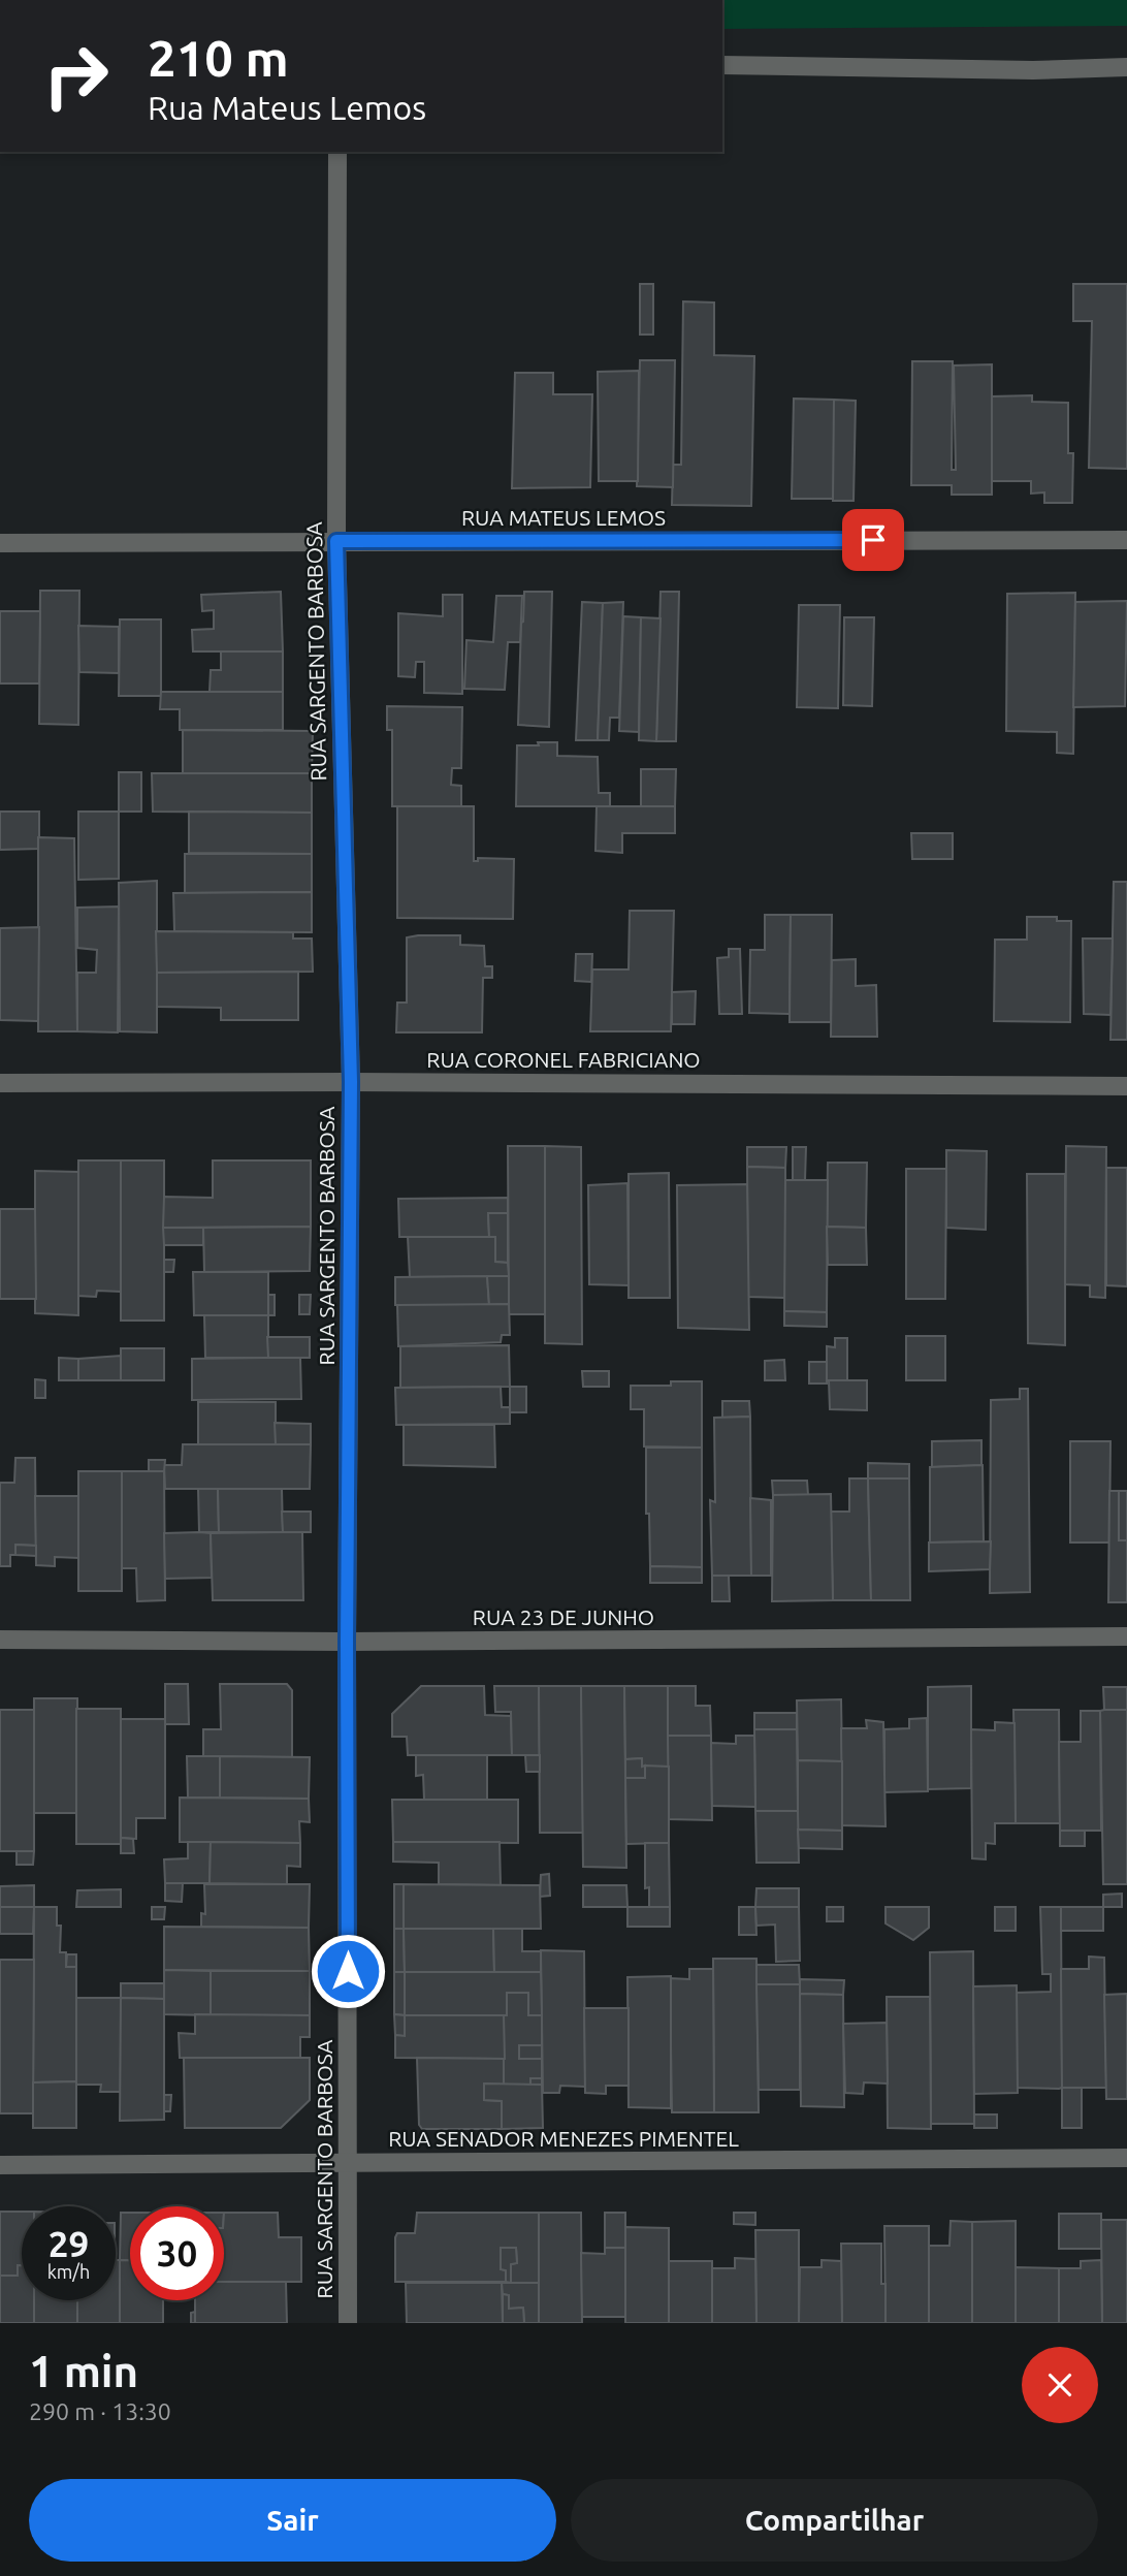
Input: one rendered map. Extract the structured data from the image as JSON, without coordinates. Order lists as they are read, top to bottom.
{
  "streets": {
    "street": [
      "RUA MATEUS LEMOS",
      "RUA SARGENTO BARBOSA",
      "RUA CORONEL FABRICIANO",
      "RUA 23 DE JUNHO",
      "RUA SENADOR MENEZES PIMENTEL"
    ]
  },
  "crossings": [
    ["RUA MATEUS LEMOS", "RUA SARGENTO BARBOSA"],
    ["RUA SARGENTO BARBOSA", "RUA CORONEL FABRICIANO"],
    ["RUA SARGENTO BARBOSA", "RUA 23 DE JUNHO"],
    ["RUA SARGENTO BARBOSA", "RUA SENADOR MENEZES PIMENTEL"]
  ],
  "page": {
    "turn": ["210 m", "Rua Mateus Lemos"],
    "speed": "29 km/h",
    "limit": "30",
    "heading": ["1 min", "290 m · 13:30"],
    "buttons": ["Sair", "Compartilhar"]
  }
}
